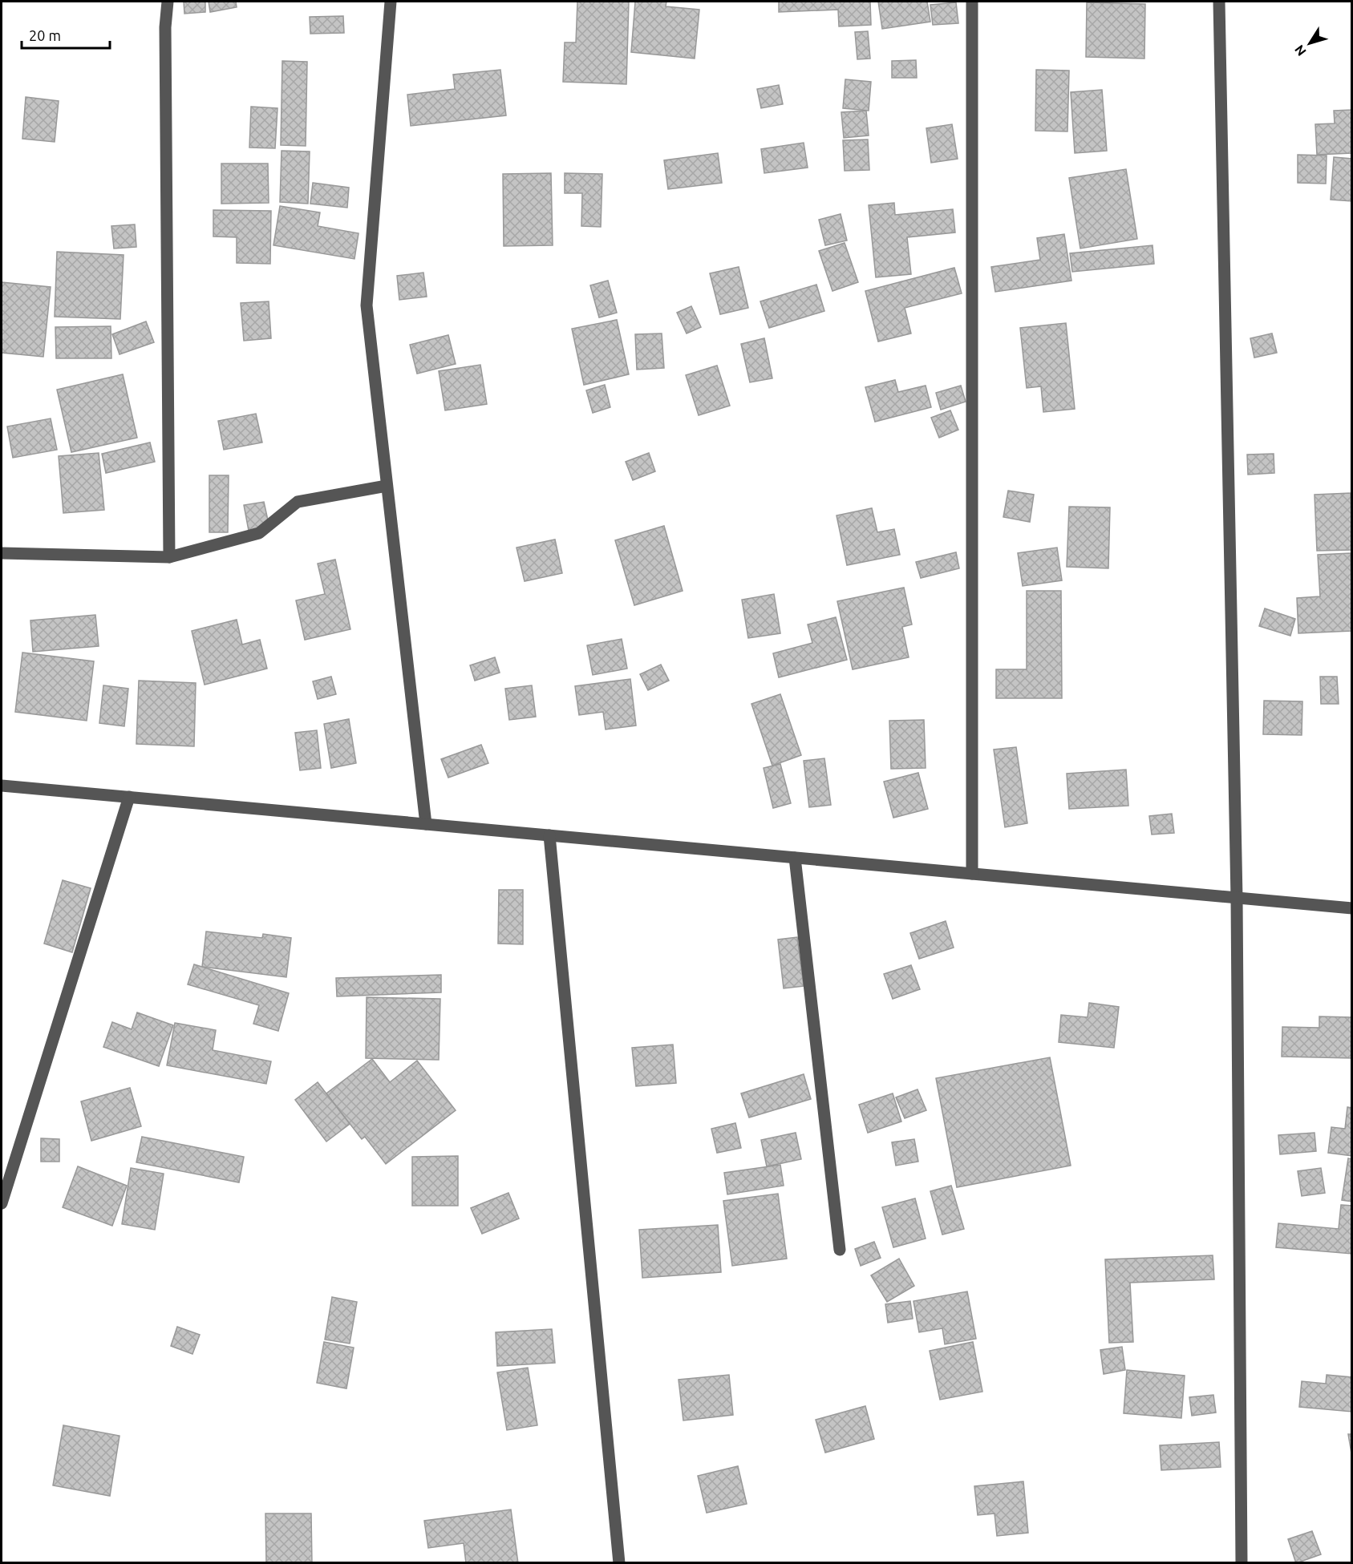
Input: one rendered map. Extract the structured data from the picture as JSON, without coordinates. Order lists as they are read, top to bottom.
{
  "scale_bar": "20 m",
  "north": "bottom left"
}
